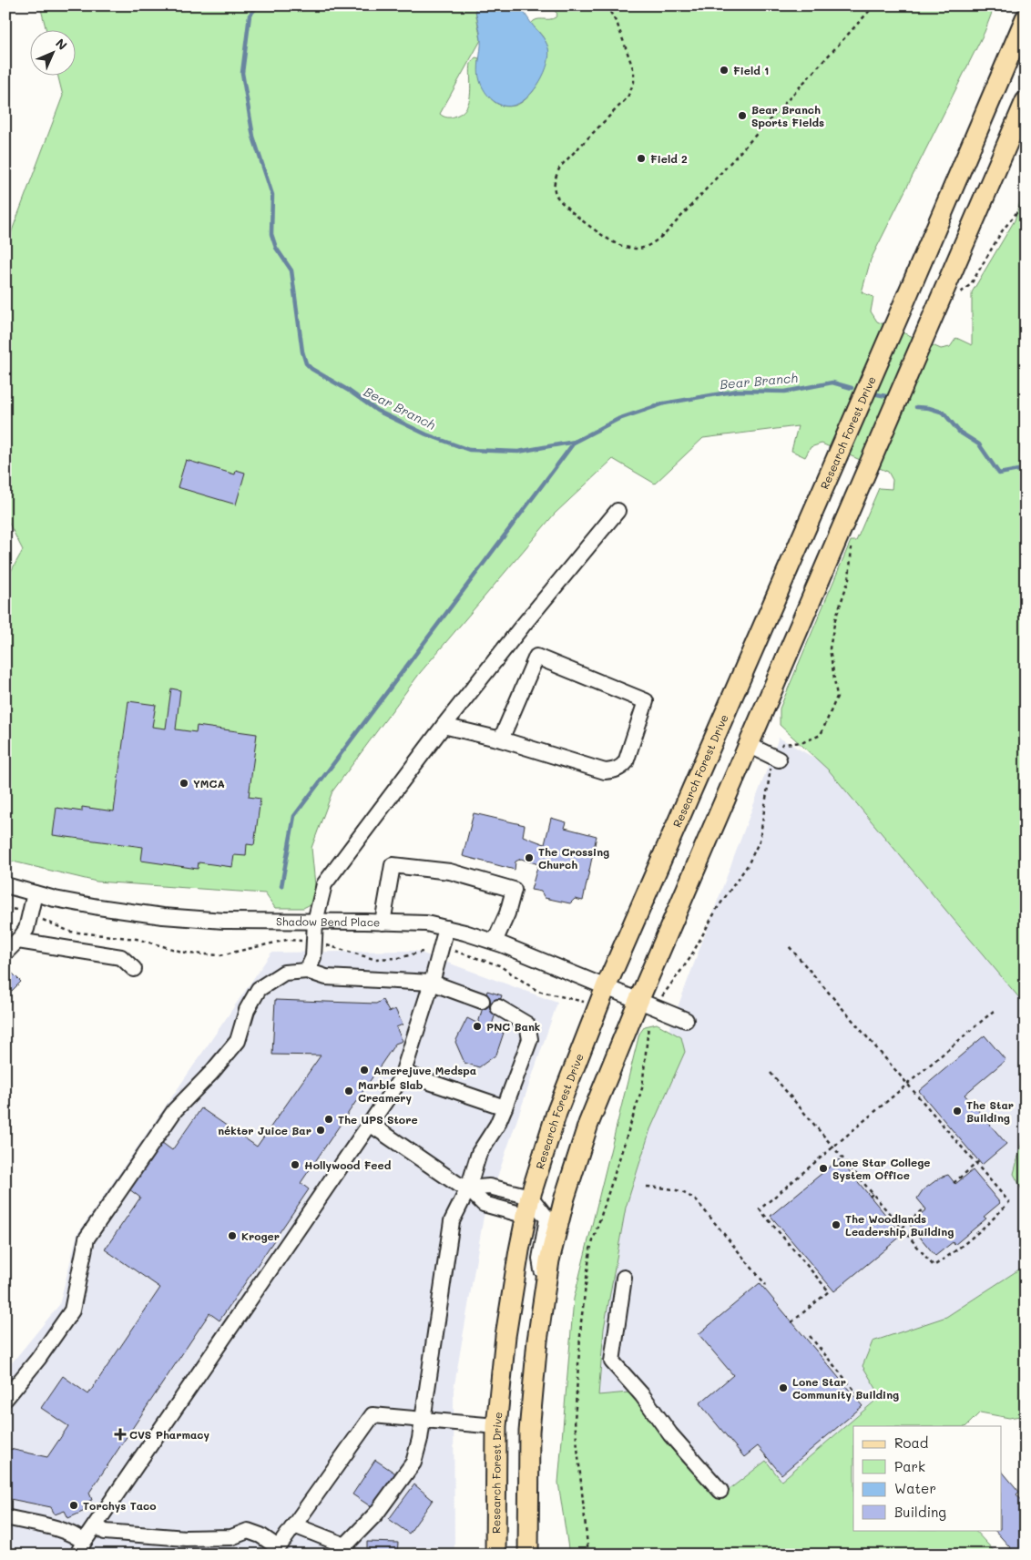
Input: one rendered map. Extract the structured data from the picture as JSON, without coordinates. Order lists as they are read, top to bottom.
{
  "streets": {
    "main road": ["Research Forest Drive"],
    "street": ["Shadow Bend Place"]
  },
  "crossings": [
    ["Research Forest Drive", "Shadow Bend Place"]
  ],
  "water": ["Bear Branch"],
  "places": {
    "other": [
      "Field 1",
      "Bear Branch Sports Fields",
      "Field 2",
      "YMCA",
      "The Crossing Church",
      "PNC Bank",
      "Amerejuve Medspa",
      "Marble Slab Creamery",
      "The Star Building",
      "The UPS Store",
      "néktər Juice Bar",
      "Hollywood Feed",
      "Lone Star College System Office",
      "The Woodlands Leadership Building",
      "Kroger",
      "Lone Star Community Building",
      "Torchys Taco"
    ],
    "health": ["CVS Pharmacy"]
  },
  "legend": [
    "Road",
    "Park",
    "Water",
    "Building"
  ],
  "north": "top right"
}
